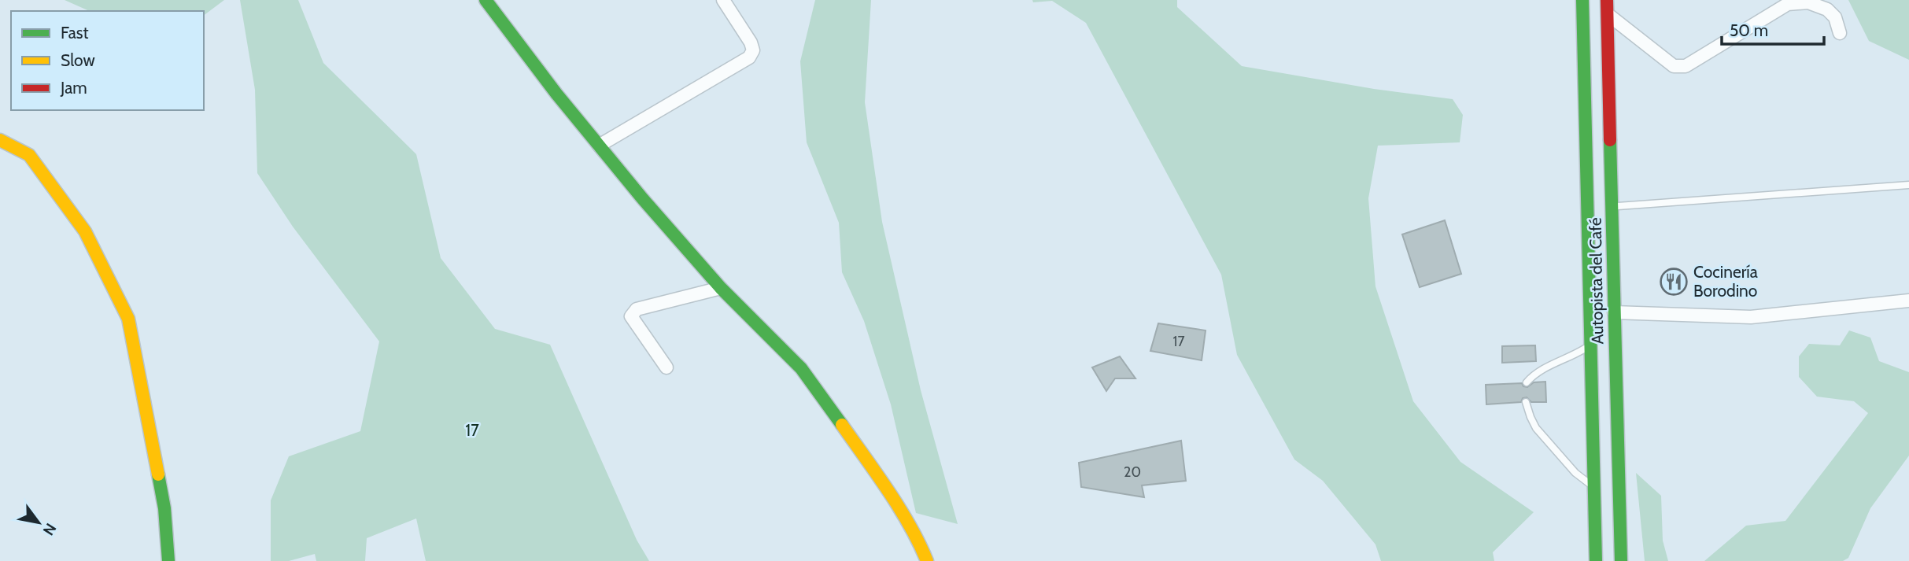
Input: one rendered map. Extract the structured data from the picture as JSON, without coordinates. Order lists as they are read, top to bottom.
{
  "streets": {
    "main road": ["Autopista del Café"]
  },
  "parks": ["17"],
  "places": {
    "restaurant": ["Cocinería Borodino"]
  },
  "house_numbers": ["17", "20"],
  "legend": ["Fast", "Slow", "Jam"],
  "scale_bar": "50 m",
  "north": "bottom right"
}
